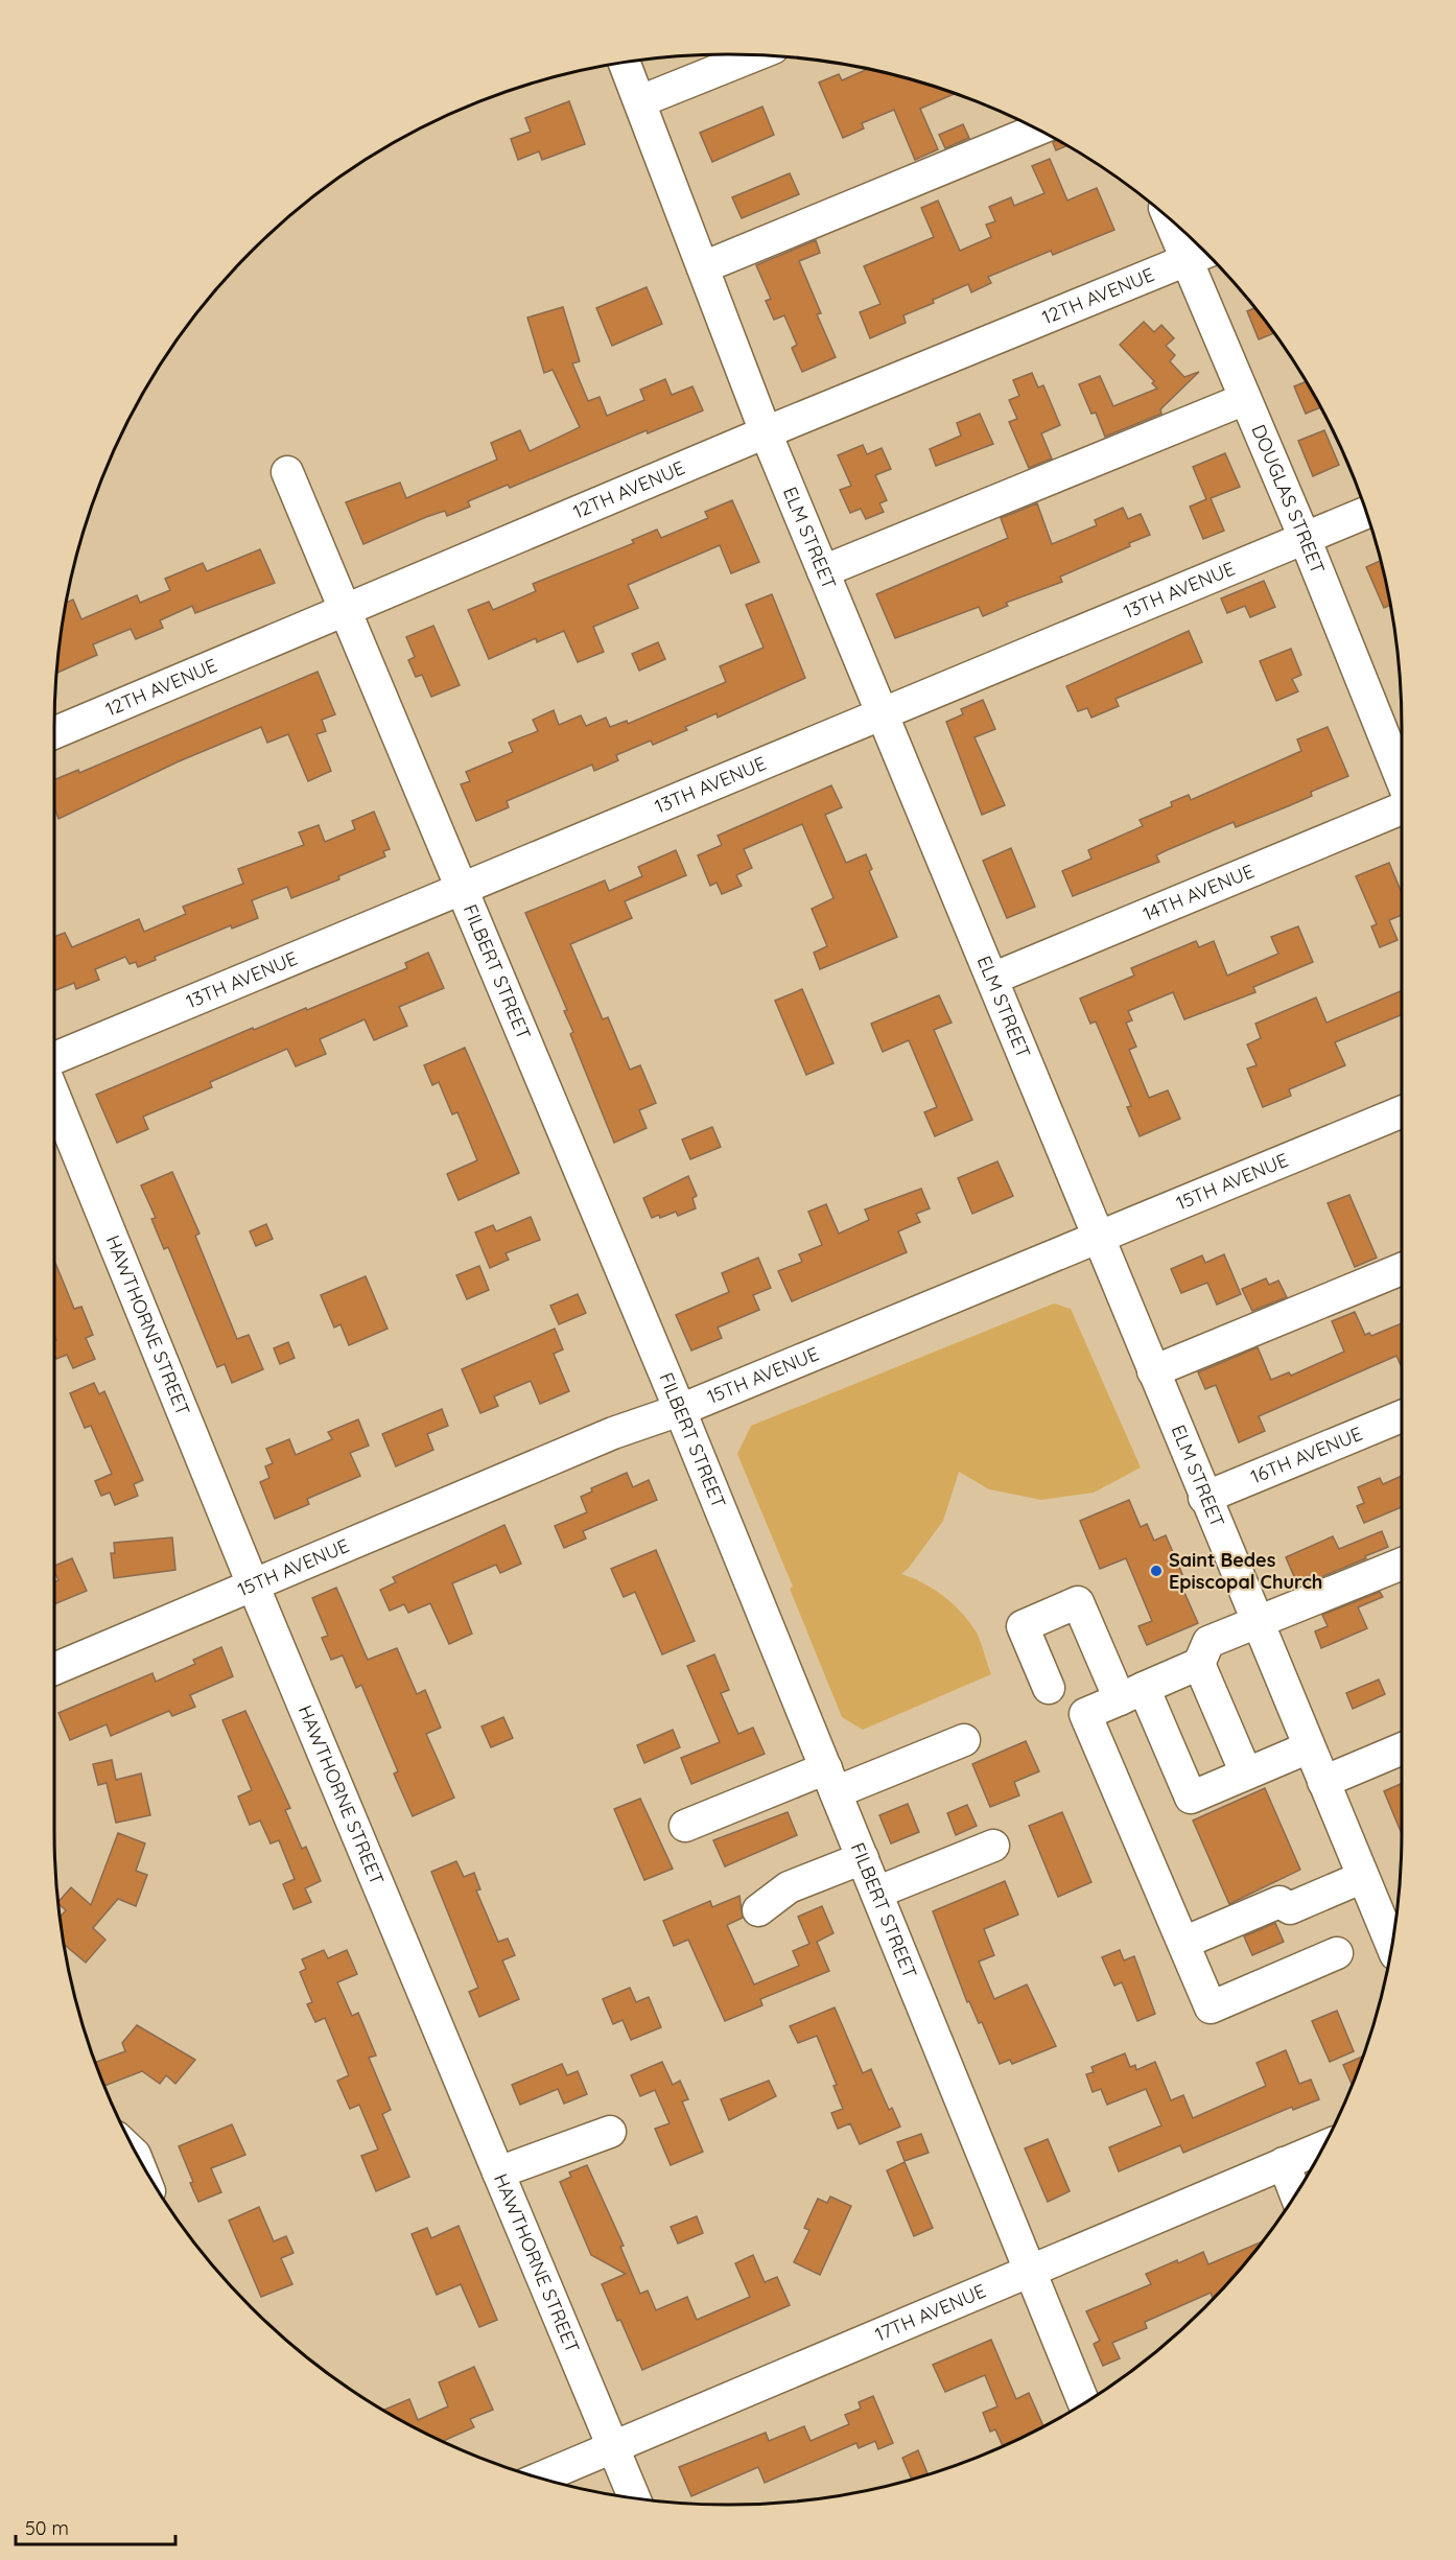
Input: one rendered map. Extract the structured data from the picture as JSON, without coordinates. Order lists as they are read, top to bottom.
{
  "streets": {
    "street": [
      "12TH AVENUE",
      "DOUGLAS STREET",
      "ELM STREET",
      "13TH AVENUE",
      "14TH AVENUE",
      "FILBERT STREET",
      "15TH AVENUE",
      "HAWTHORNE STREET",
      "16TH AVENUE",
      "17TH AVENUE"
    ]
  },
  "crossings": [
    ["12TH AVENUE", "DOUGLAS STREET"],
    ["12TH AVENUE", "ELM STREET"],
    ["12TH AVENUE", "FILBERT STREET"],
    ["DOUGLAS STREET", "13TH AVENUE"],
    ["ELM STREET", "13TH AVENUE"],
    ["ELM STREET", "14TH AVENUE"],
    ["ELM STREET", "15TH AVENUE"],
    ["ELM STREET", "16TH AVENUE"],
    ["13TH AVENUE", "FILBERT STREET"],
    ["FILBERT STREET", "15TH AVENUE"],
    ["FILBERT STREET", "17TH AVENUE"],
    ["15TH AVENUE", "HAWTHORNE STREET"],
    ["HAWTHORNE STREET", "17TH AVENUE"]
  ],
  "places": ["Saint Bedes Episcopal Church"],
  "scale_bar": "50 m"
}
